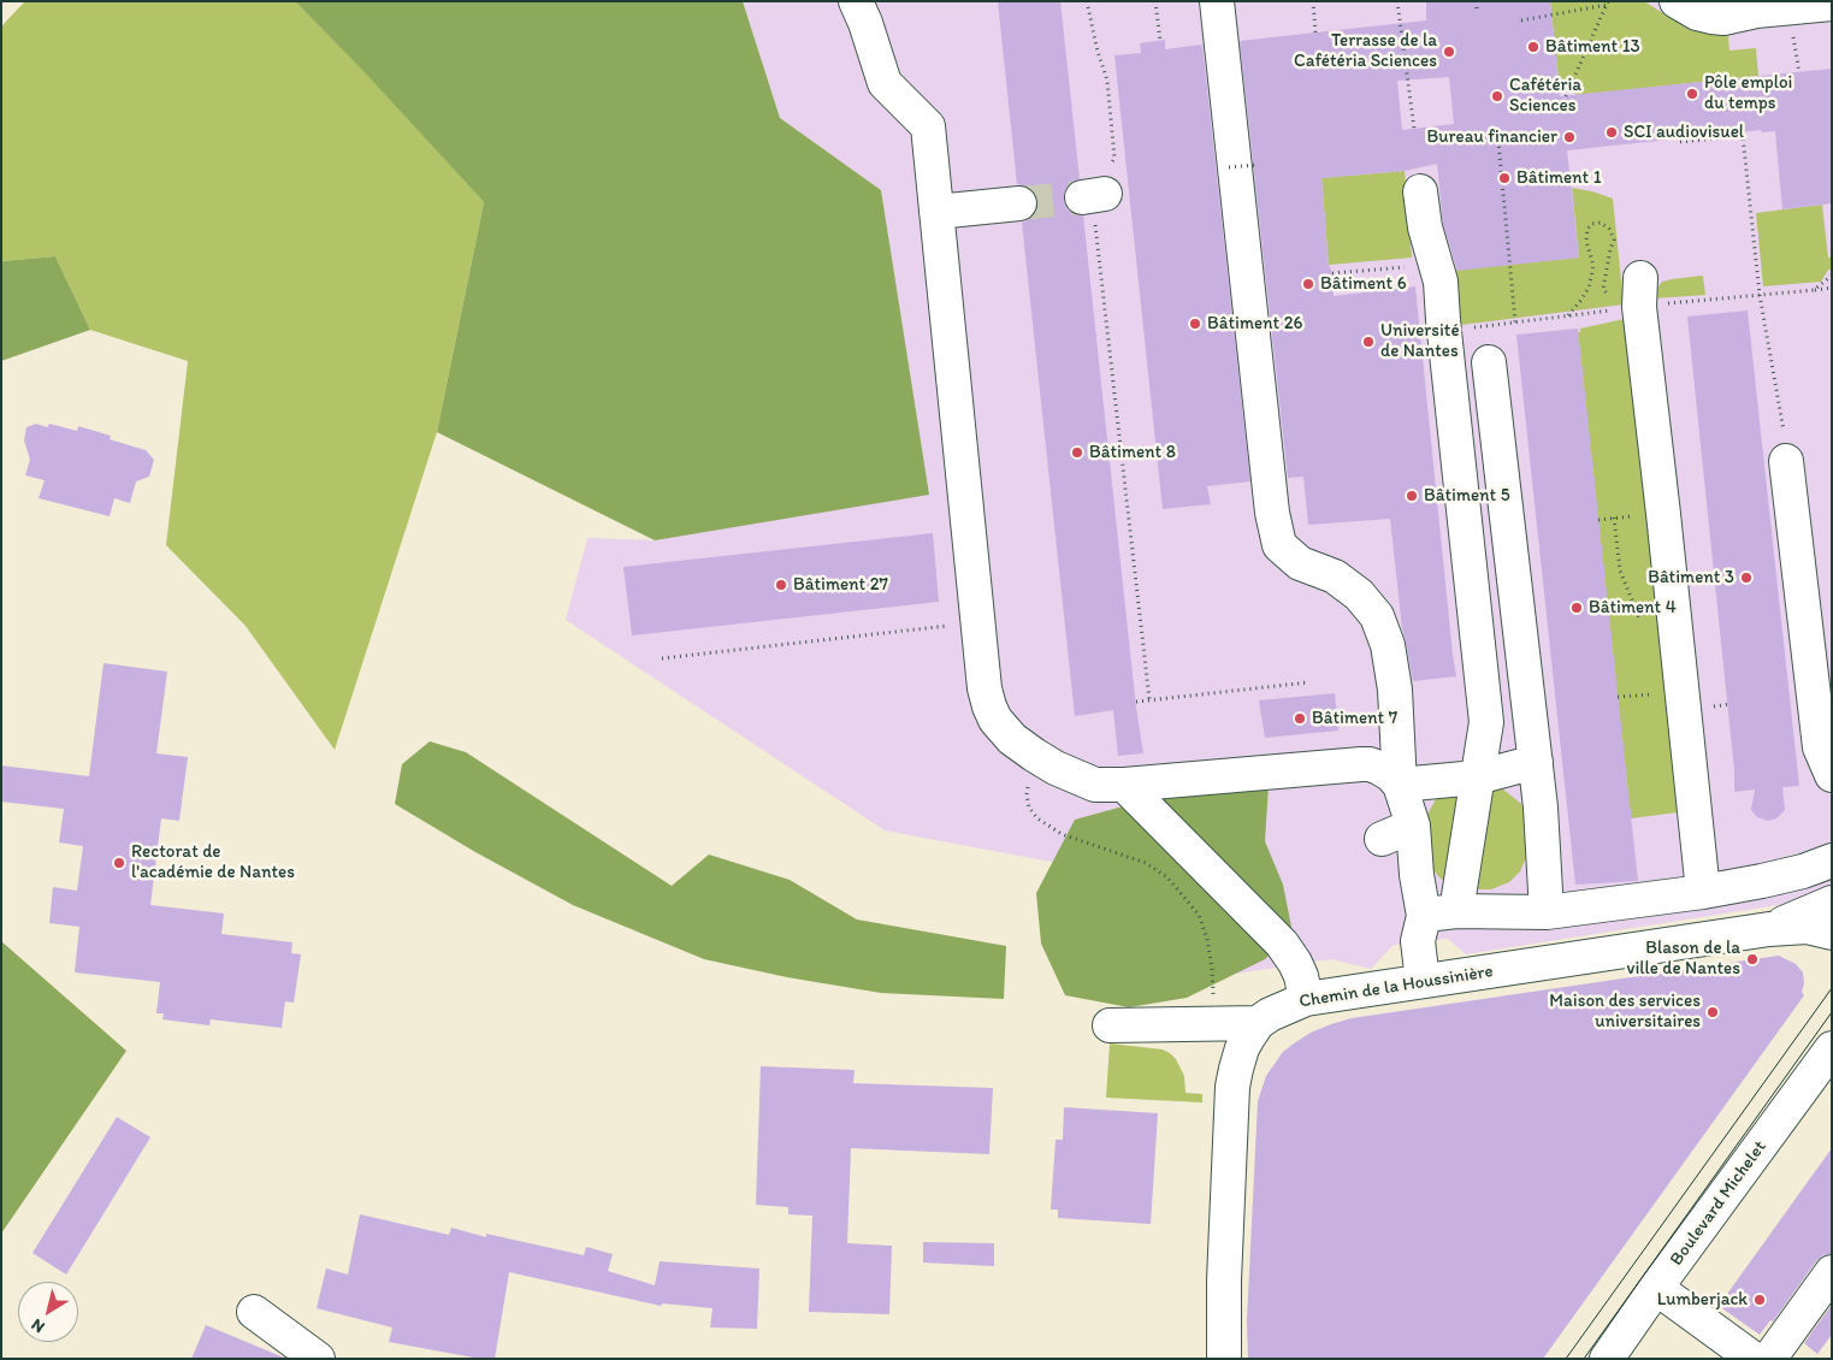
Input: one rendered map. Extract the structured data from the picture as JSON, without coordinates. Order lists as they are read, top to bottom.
{
  "streets": {
    "street": ["Chemin de la Houssinière", "Boulevard Michelet"]
  },
  "places": [
    "Bâtiment 13",
    "Terrasse de la Cafétéria Sciences",
    "Pôle emploi du temps",
    "Cafétéria Sciences",
    "SCI audiovisuel",
    "Bureau financier",
    "Bâtiment 1",
    "Bâtiment 6",
    "Bâtiment 26",
    "Université de Nantes",
    "Bâtiment 8",
    "Bâtiment 5",
    "Bâtiment 3",
    "Bâtiment 27",
    "Bâtiment 4",
    "Bâtiment 7",
    "Rectorat de l'académie de Nantes",
    "Blason de la ville de Nantes",
    "Maison des services universitaires",
    "Lumberjack"
  ],
  "north": "bottom left"
}
